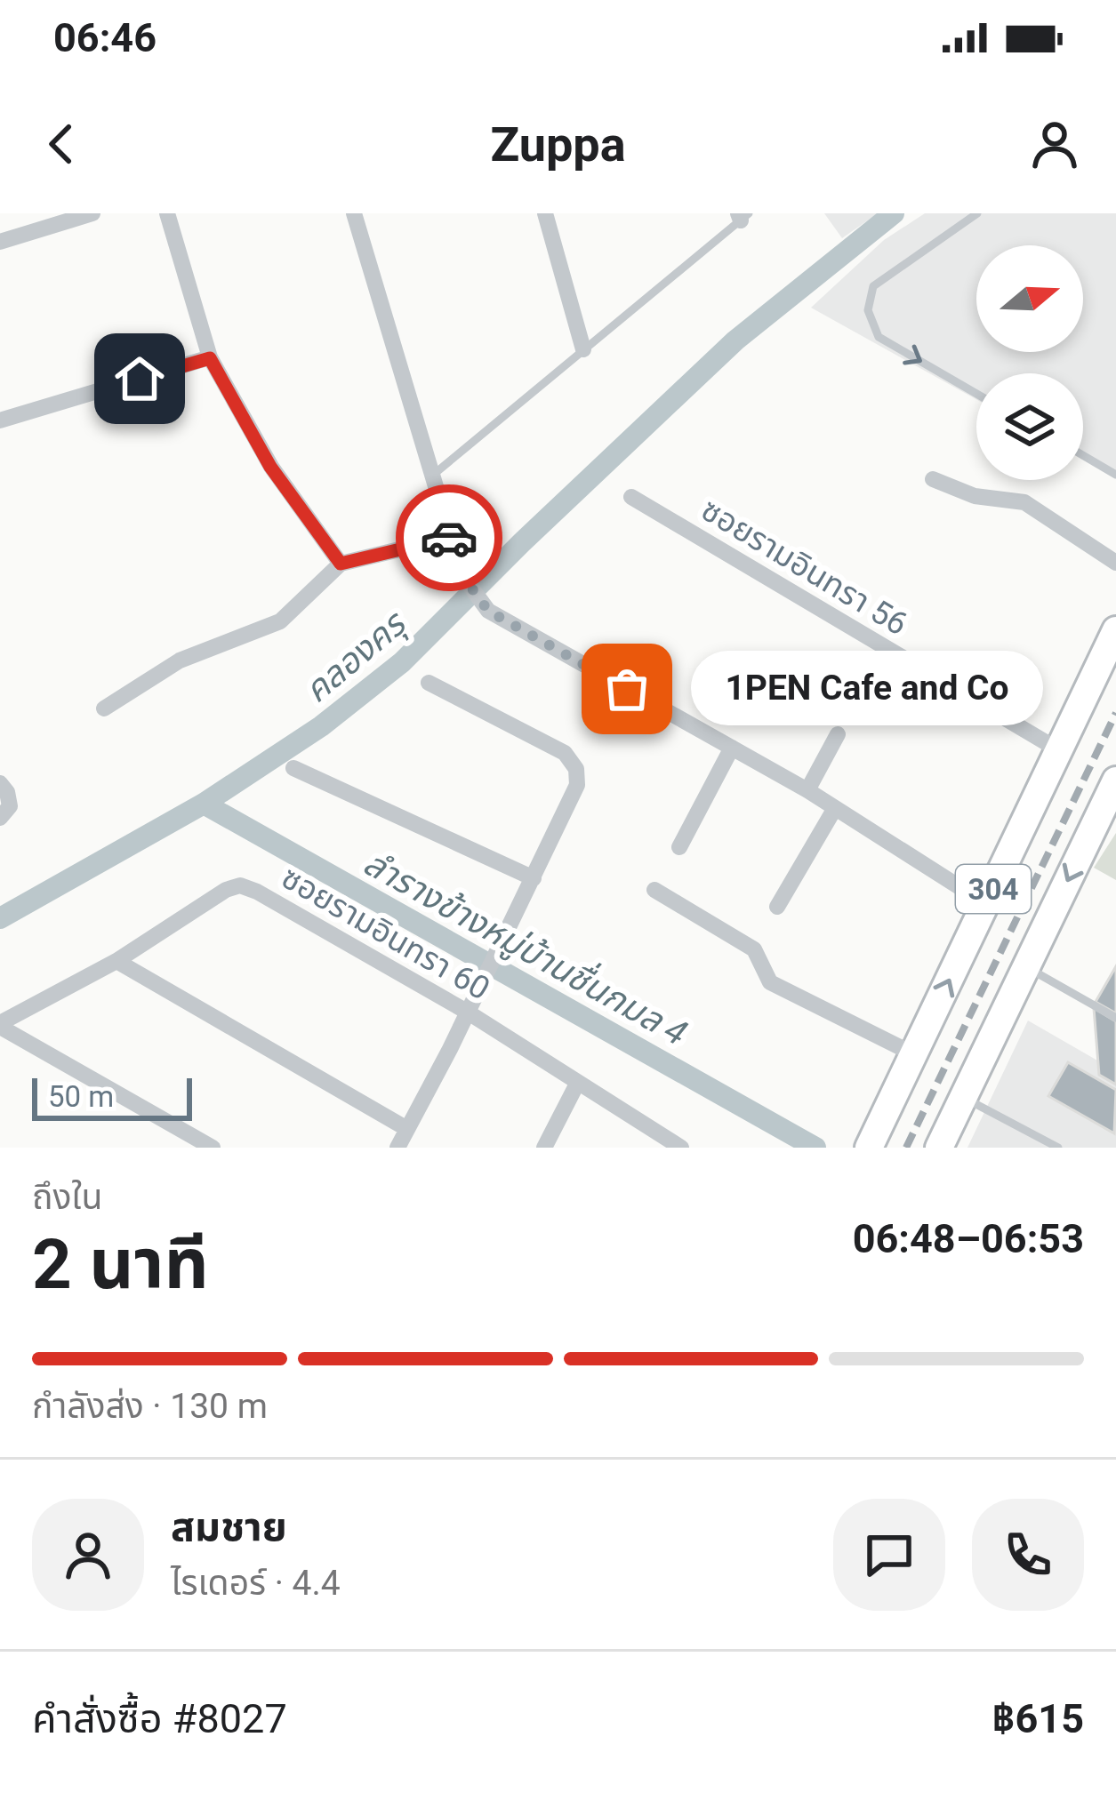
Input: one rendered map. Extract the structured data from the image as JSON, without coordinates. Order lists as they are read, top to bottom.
{
  "streets": {
    "main road": ["304"],
    "street": ["ซอยรามอินทรา 56", "ซอยรามอินทรา 60"]
  },
  "crossings": [
    ["ซอยรามอินทรา 56", "304"]
  ],
  "water": ["คลองครุ", "ลำรางข้างหมู่บ้านชื่นกมล 4"],
  "places": ["1PEN Cafe and Co"],
  "scale_bar": "50 m",
  "north": "right",
  "page": {
    "status": "06:46",
    "header": "Zuppa",
    "bubble": "1PEN Cafe and Co",
    "scale": "50 m",
    "heading": ["2 นาที", "ถึงใน", "06:48–06:53"],
    "panel": [
      "สมชาย",
      "ไรเดอร์ · 4.4",
      "คำสั่งซื้อ #8027",
      "฿615"
    ],
    "bar": "กำลังส่ง · 130 m"
  }
}
